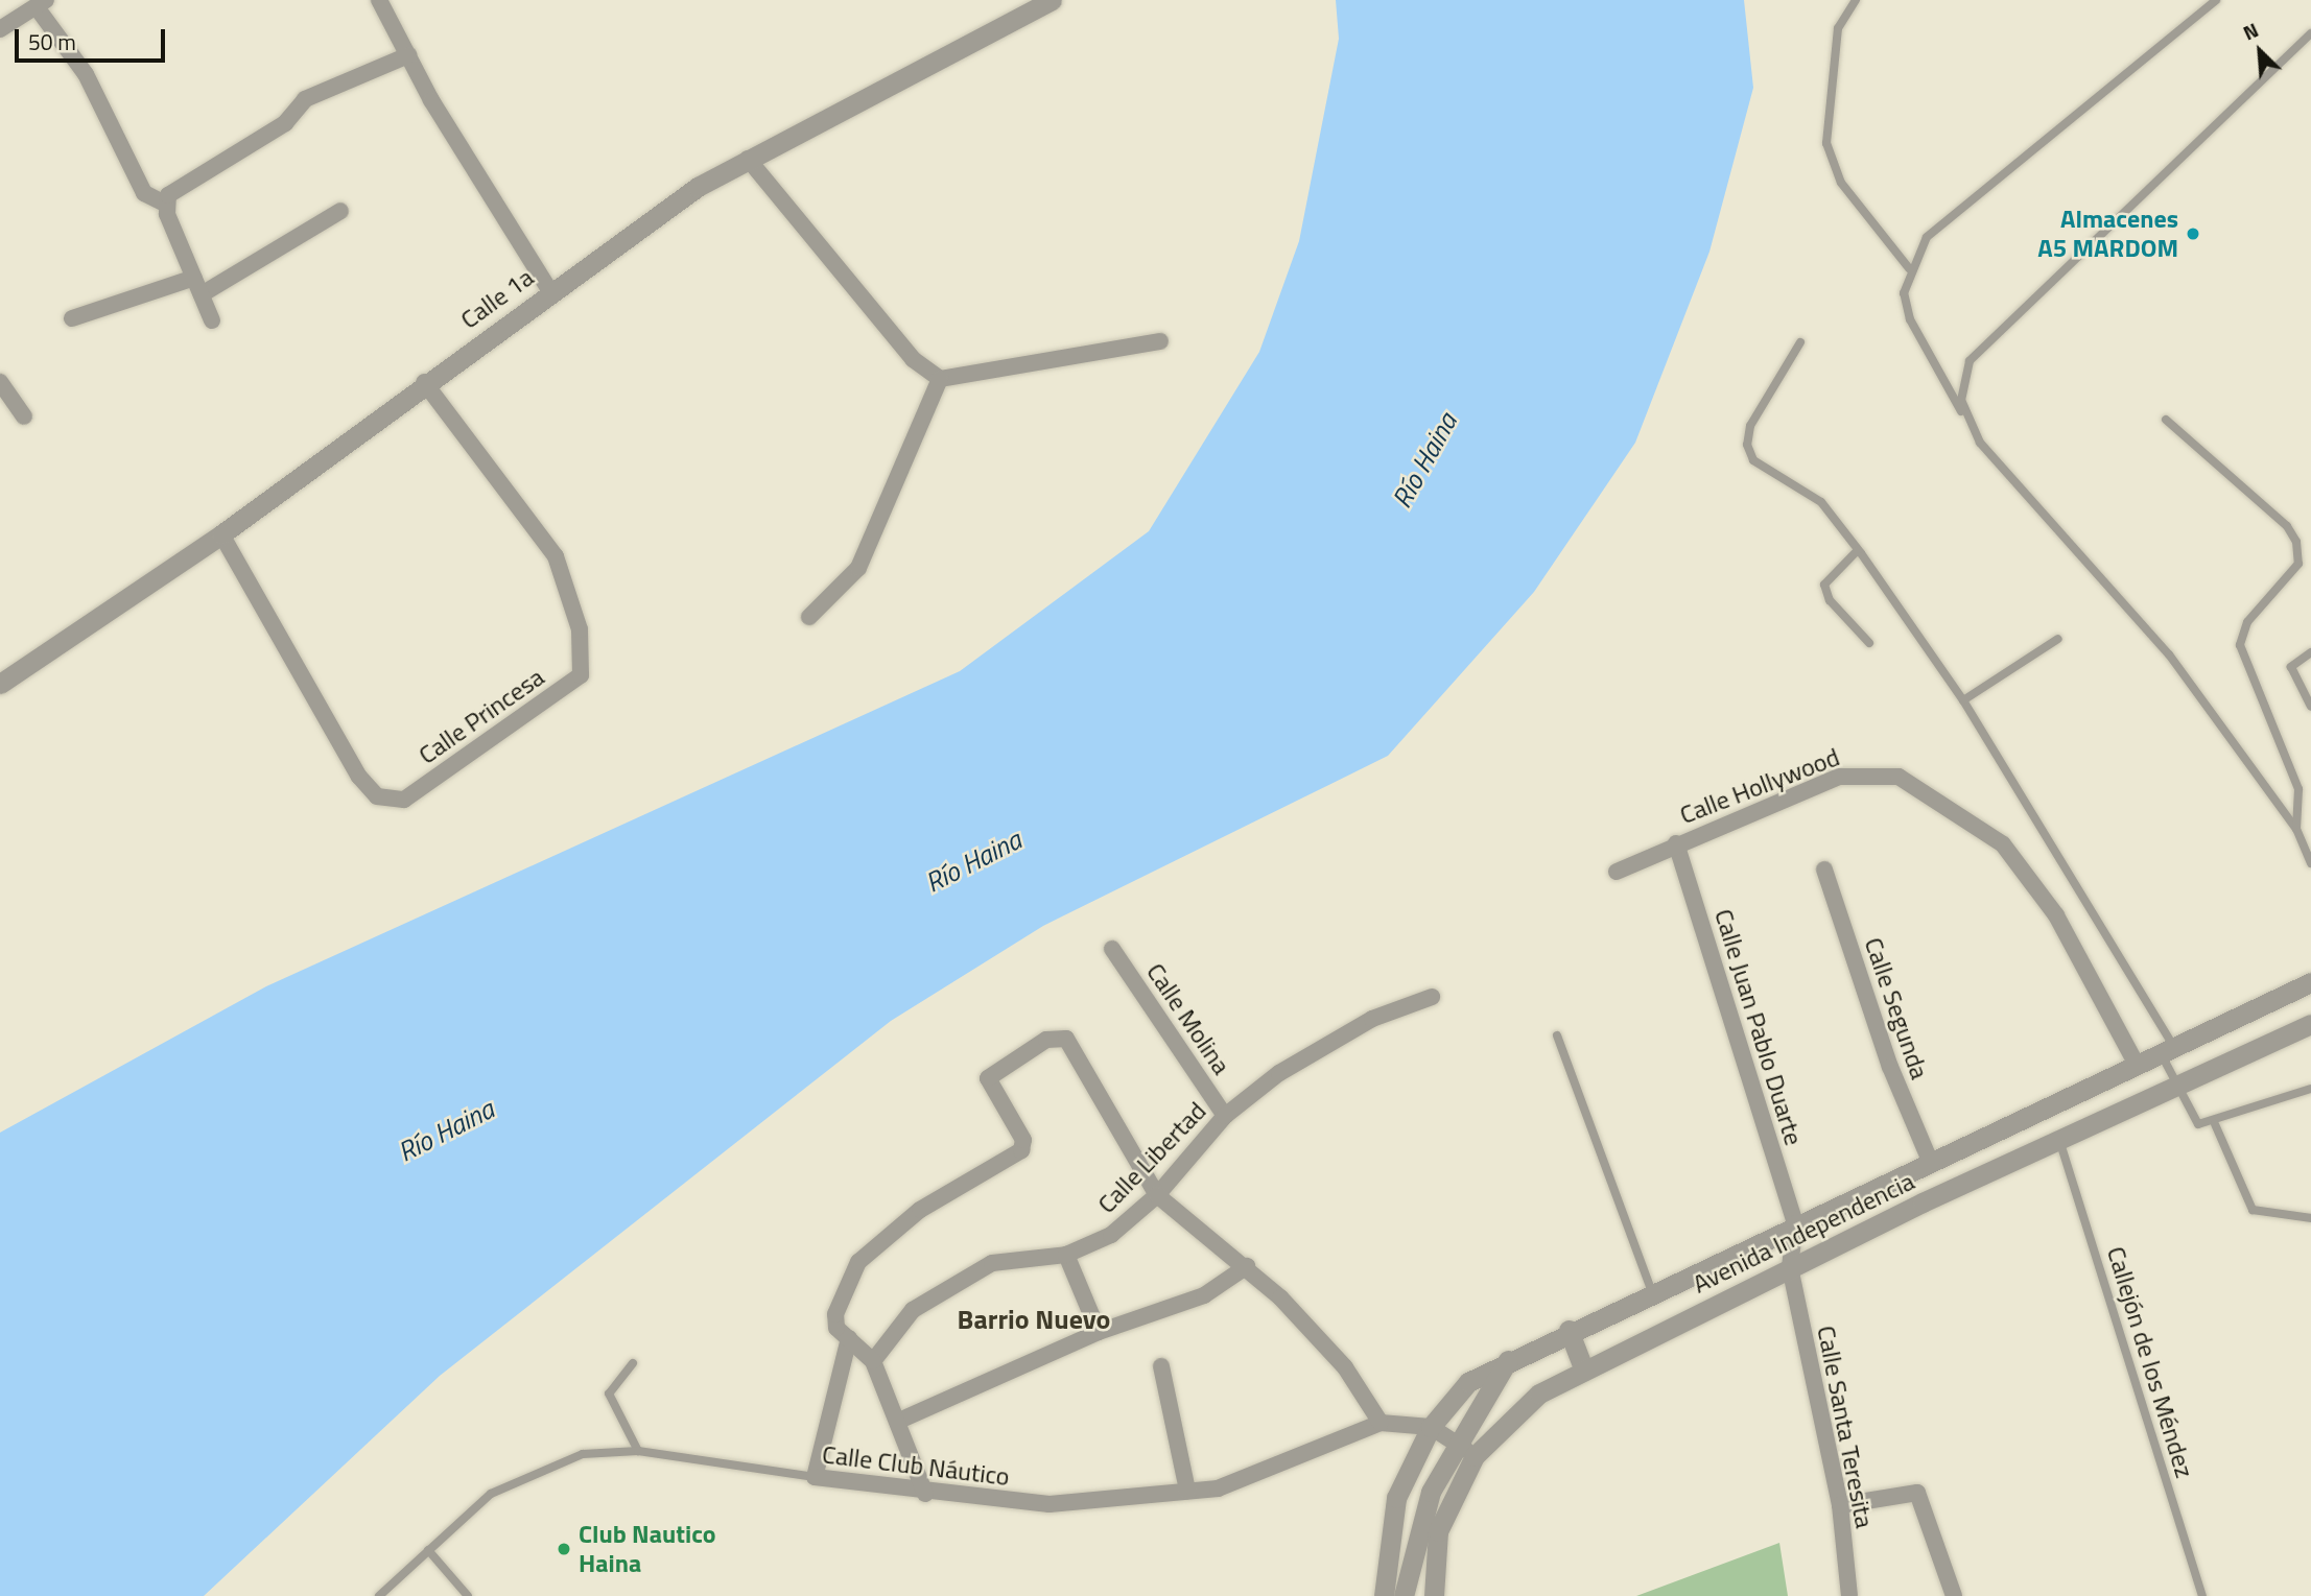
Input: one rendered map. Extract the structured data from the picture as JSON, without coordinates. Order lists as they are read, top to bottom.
{
  "streets": {
    "street": [
      "Calle 1a",
      "Calle Princesa",
      "Calle Hollywood",
      "Calle Segunda",
      "Calle Molina",
      "Calle Juan Pablo Duarte",
      "Calle Libertad",
      "Avenida Independencia",
      "Calle Santa Teresita",
      "Calle Club Náutico"
    ],
    "lane": ["Callejón de los Méndez"]
  },
  "crossings": [
    ["Calle 1a", "Calle Princesa"],
    ["Calle Hollywood", "Calle Juan Pablo Duarte"],
    ["Calle Hollywood", "Avenida Independencia"],
    ["Calle Segunda", "Avenida Independencia"],
    ["Calle Molina", "Calle Libertad"],
    ["Calle Juan Pablo Duarte", "Avenida Independencia"],
    ["Calle Juan Pablo Duarte", "Calle Santa Teresita"],
    ["Avenida Independencia", "Callejón de los Méndez"],
    ["Avenida Independencia", "Calle Santa Teresita"],
    ["Avenida Independencia", "Calle Club Náutico"]
  ],
  "districts": ["Barrio Nuevo"],
  "water": ["Río Haina"],
  "places": ["Almacenes A5 MARDOM", "Club Nautico Haina"],
  "scale_bar": "50 m",
  "north": "top left"
}
